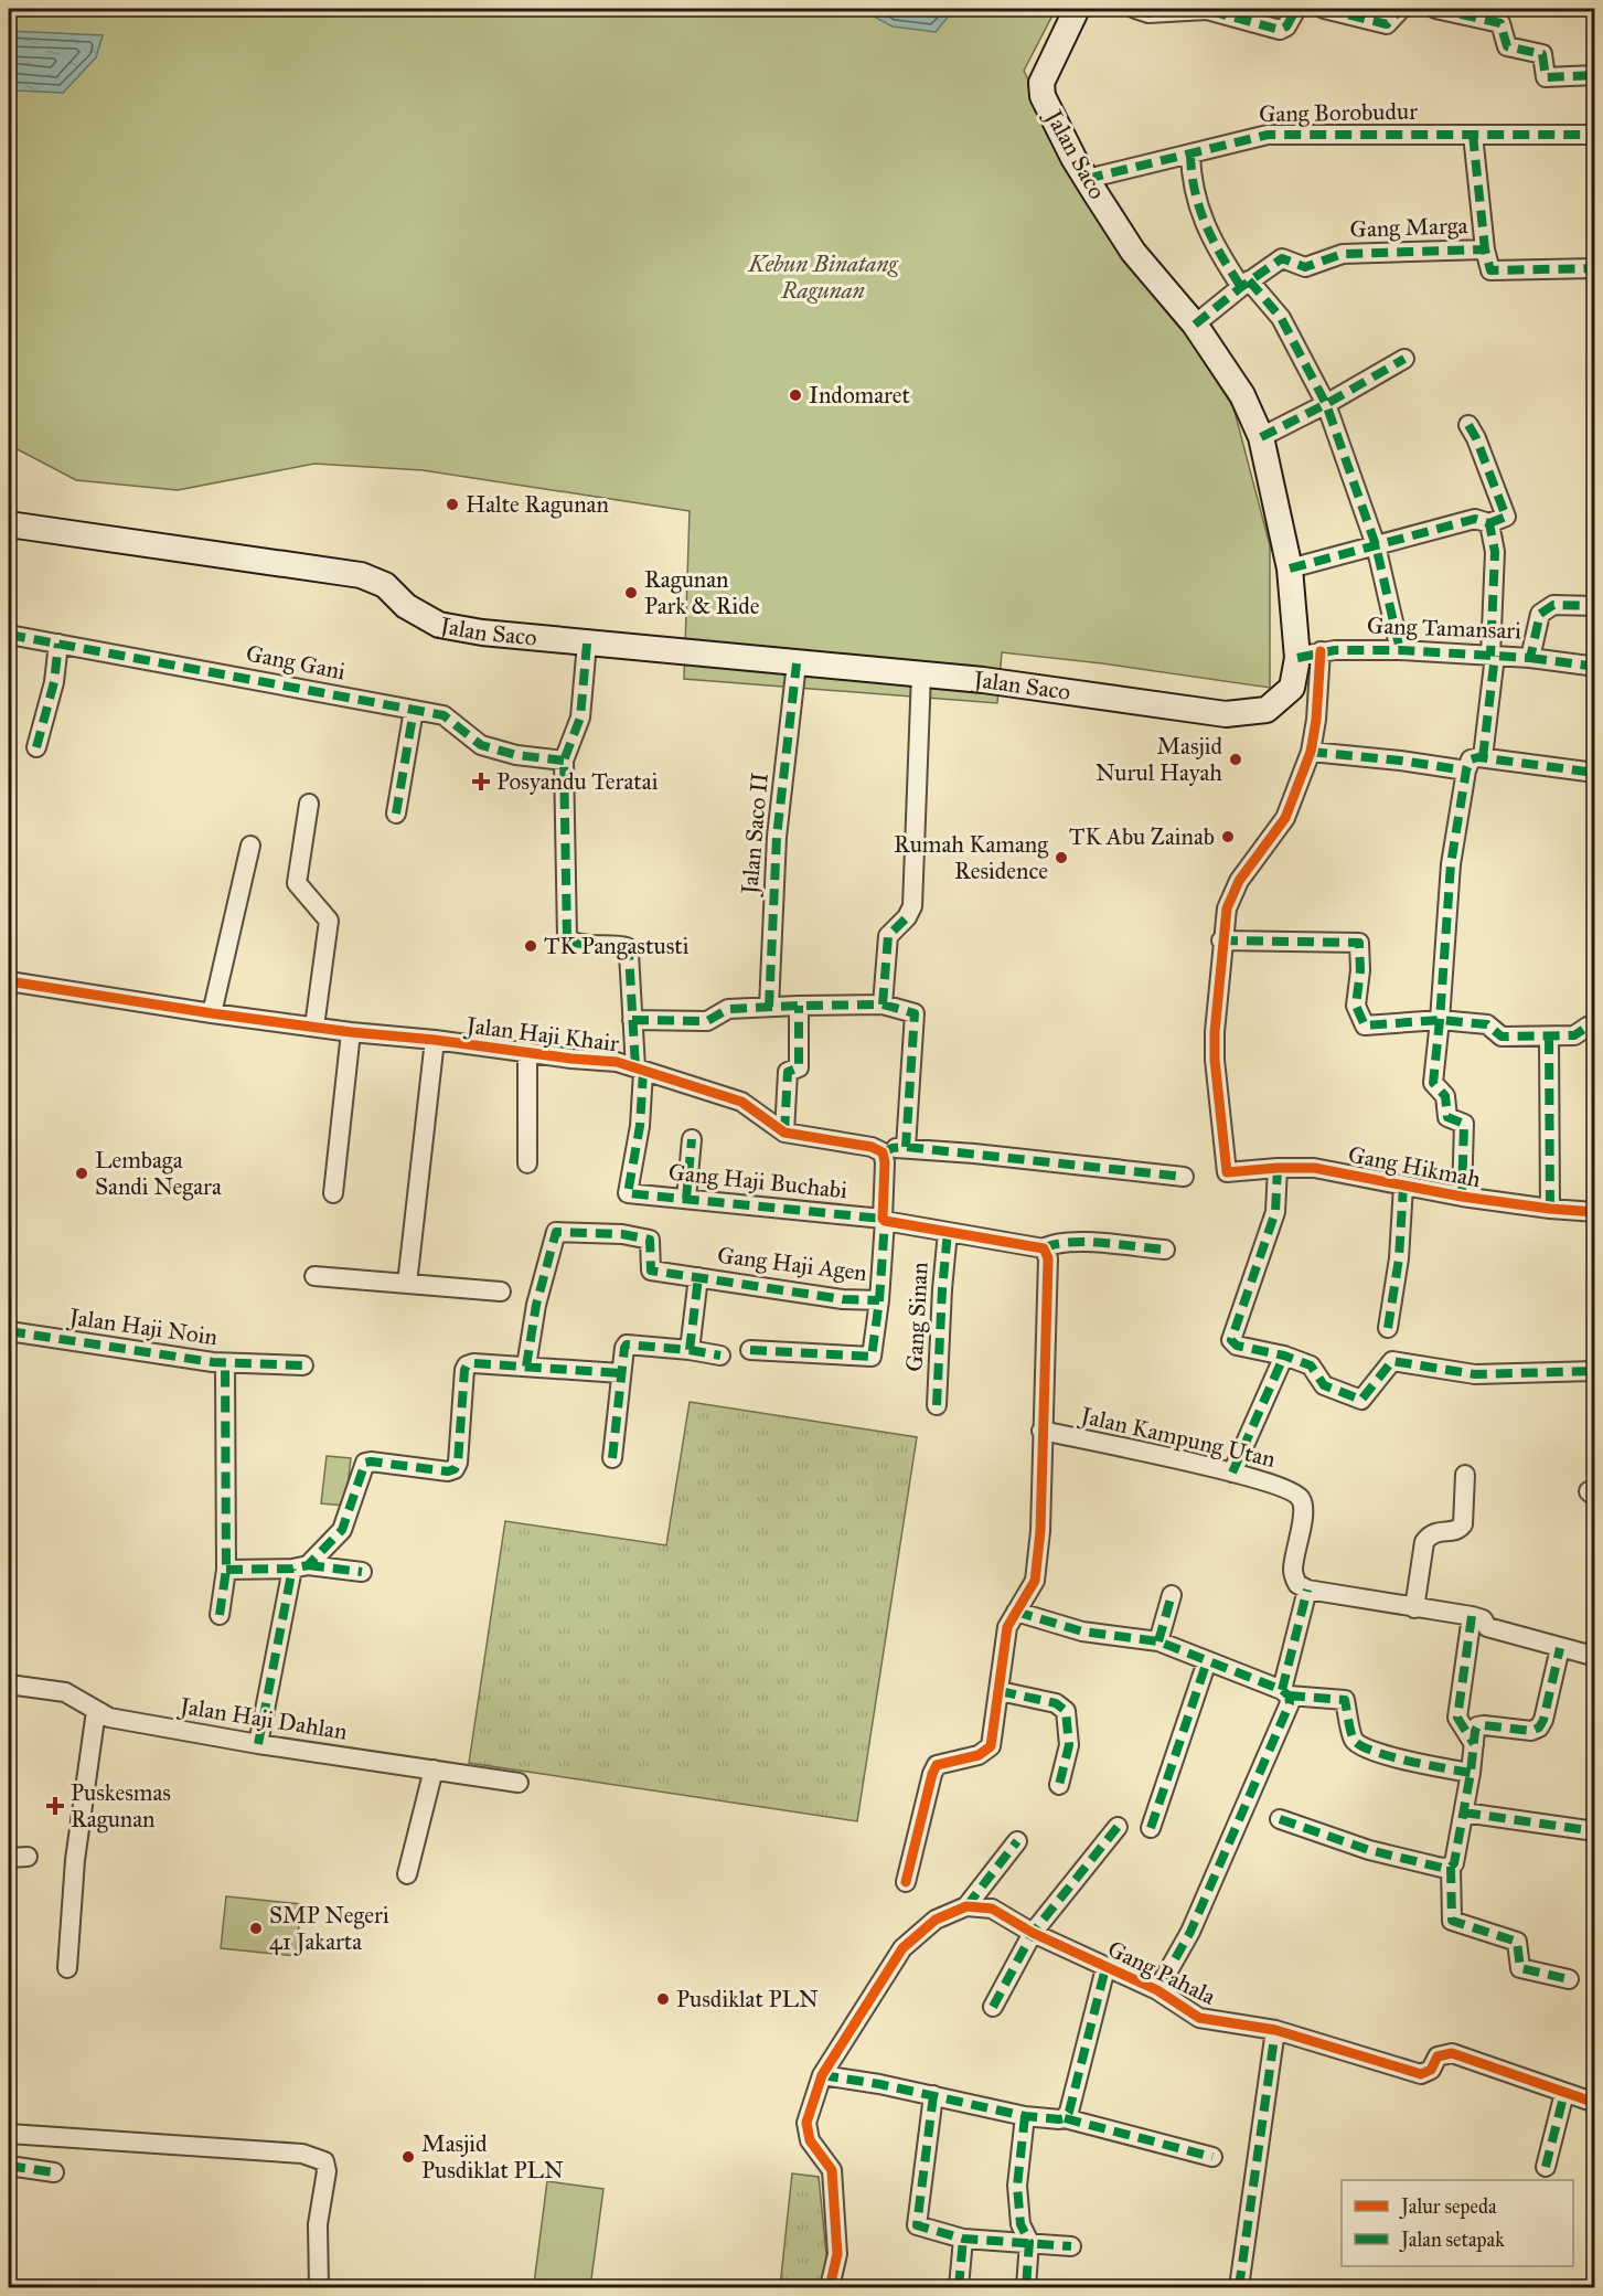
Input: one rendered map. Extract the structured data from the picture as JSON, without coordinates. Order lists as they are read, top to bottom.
{
  "streets": {
    "main road": ["Jalan Saco"],
    "street": [
      "Gang Borobudur",
      "Gang Marga",
      "Gang Tamansari",
      "Gang Gani",
      "Jalan Saco II",
      "Jalan Haji Khair",
      "Gang Hikmah",
      "Gang Haji Buchabi",
      "Gang Haji Agen",
      "Gang Sinan",
      "Jalan Haji Noin",
      "Jalan Kampung Utan",
      "Jalan Haji Dahlan",
      "Gang Pahala"
    ]
  },
  "crossings": [
    ["Gang Borobudur", "Jalan Saco"],
    ["Jalan Saco", "Gang Marga"],
    ["Jalan Saco", "Gang Tamansari"],
    ["Jalan Saco", "Jalan Saco II"],
    ["Jalan Haji Khair", "Gang Haji Buchabi"],
    ["Gang Haji Buchabi", "Gang Haji Agen"]
  ],
  "parks": ["Kebun Binatang Ragunan"],
  "places": {
    "other": [
      "Indomaret",
      "Halte Ragunan",
      "Ragunan Park & Ride",
      "Masjid Nurul Hayah",
      "TK Abu Zainab",
      "Rumah Kamang Residence",
      "TK Pangastusti",
      "Lembaga Sandi Negara",
      "SMP Negeri 41 Jakarta",
      "Pusdiklat PLN",
      "Masjid Pusdiklat PLN"
    ],
    "health": ["Posyandu Teratai", "Puskesmas Ragunan"]
  },
  "legend": ["Jalur sepeda", "Jalan setapak"]
}
